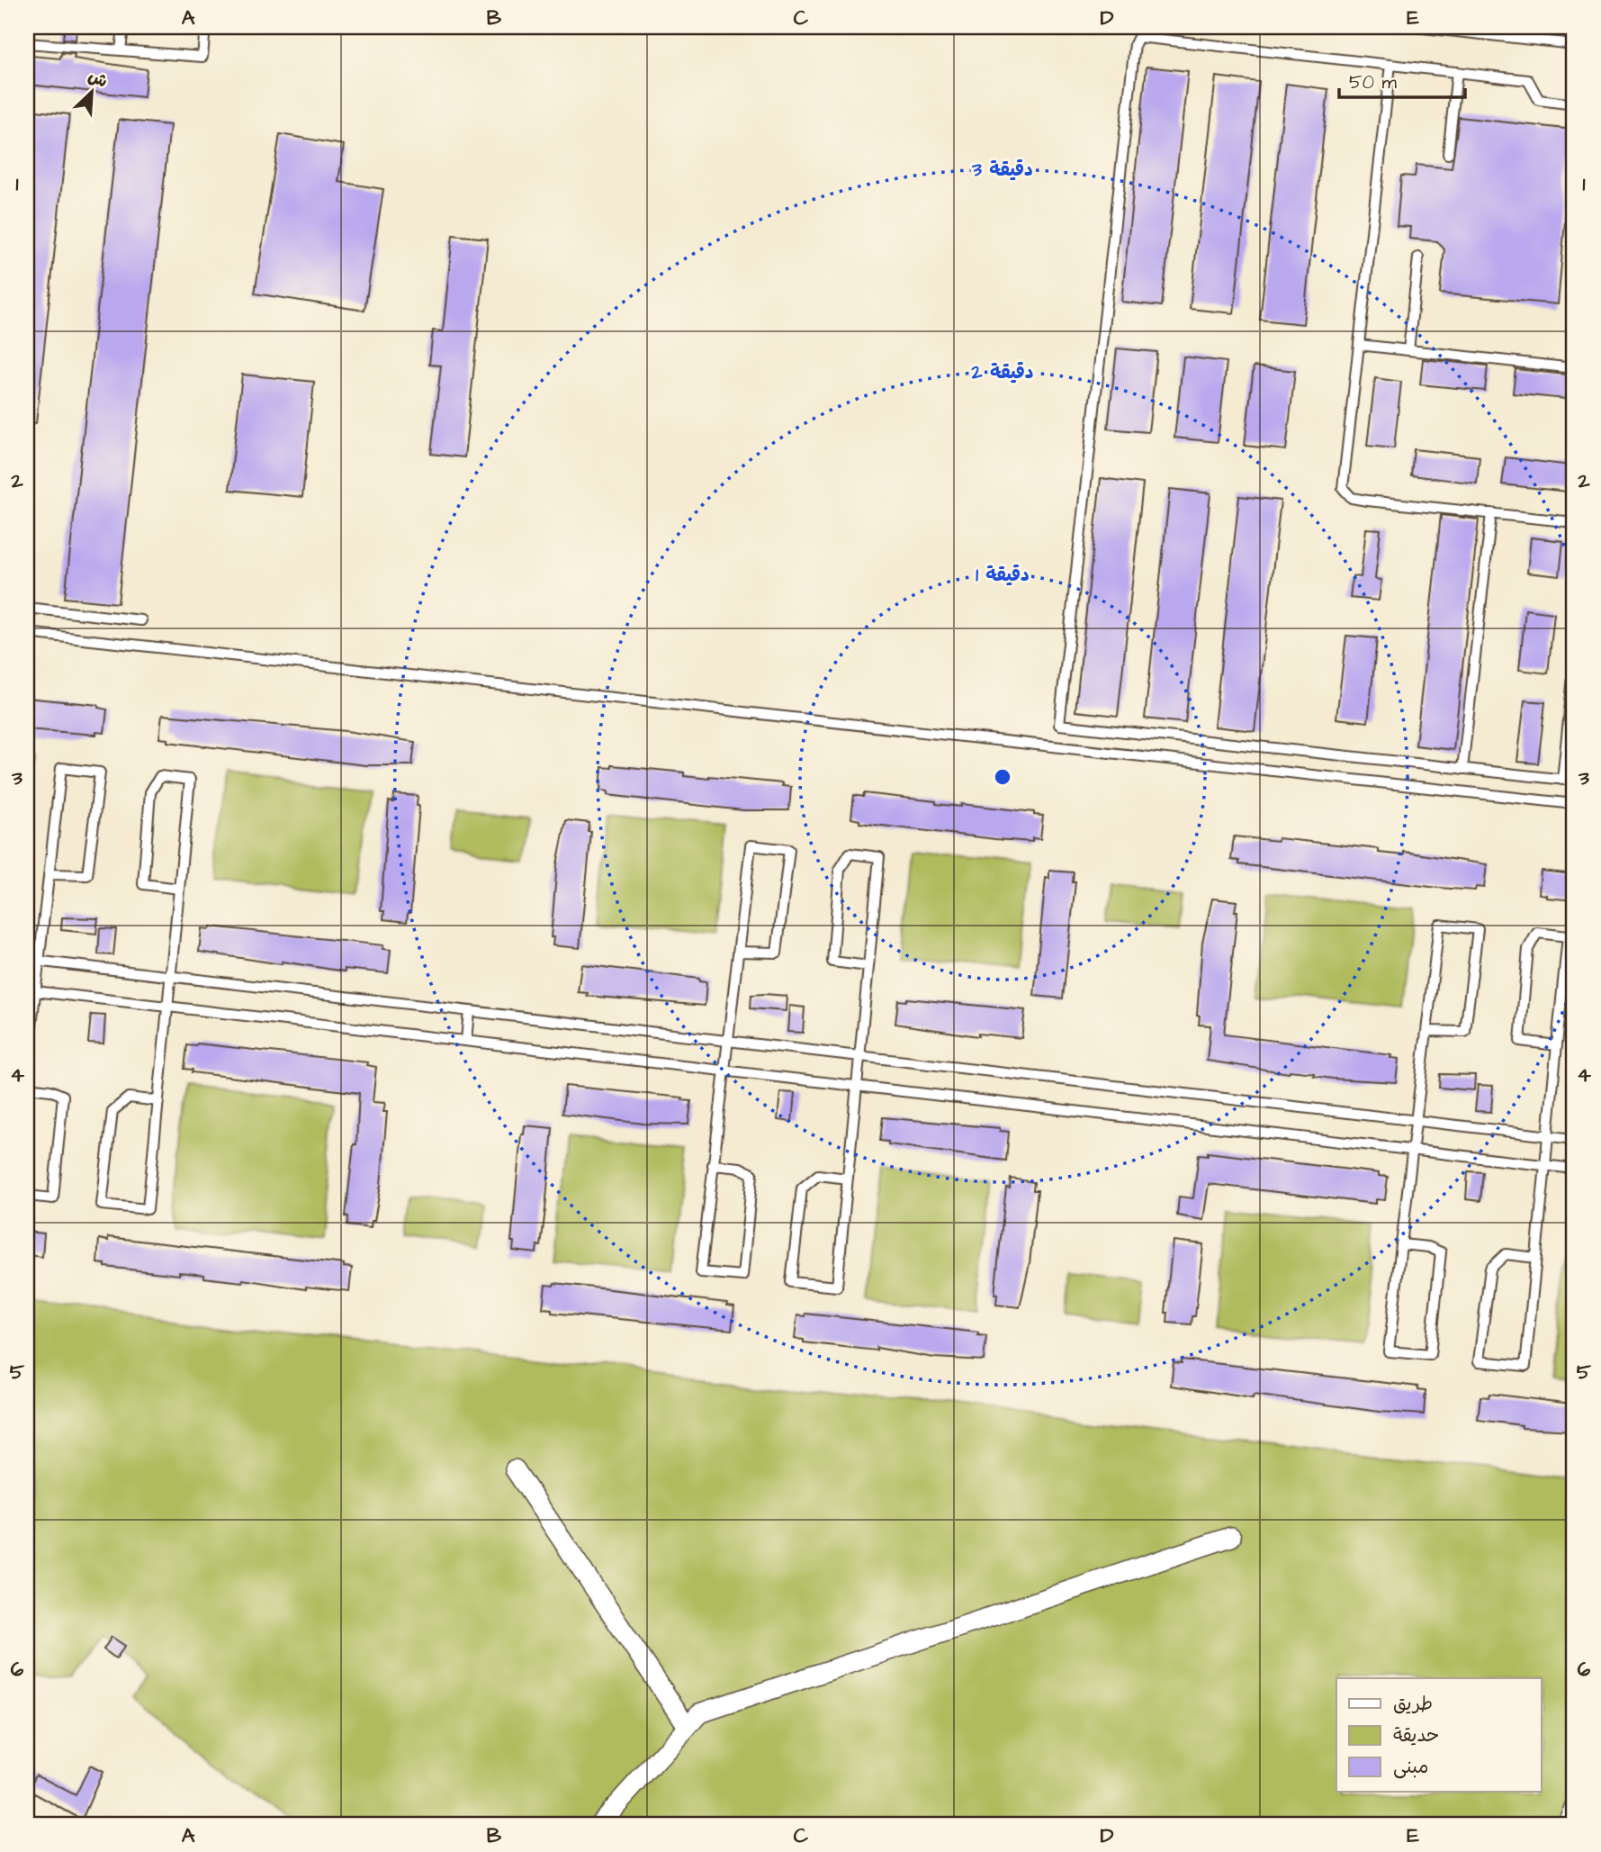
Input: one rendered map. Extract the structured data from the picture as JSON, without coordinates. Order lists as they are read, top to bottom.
{
  "legend": ["طريق", "حديقة", "مبنى"],
  "scale_bar": "50 m",
  "north": "top right",
  "grid": {
    "columns": [
      "A",
      "B",
      "C",
      "D",
      "E"
    ],
    "rows": [
      "1",
      "2",
      "3",
      "4",
      "5",
      "6"
    ]
  },
  "rings": ["3 دقيقة", "2 دقيقة", "1 دقيقة"]
}
